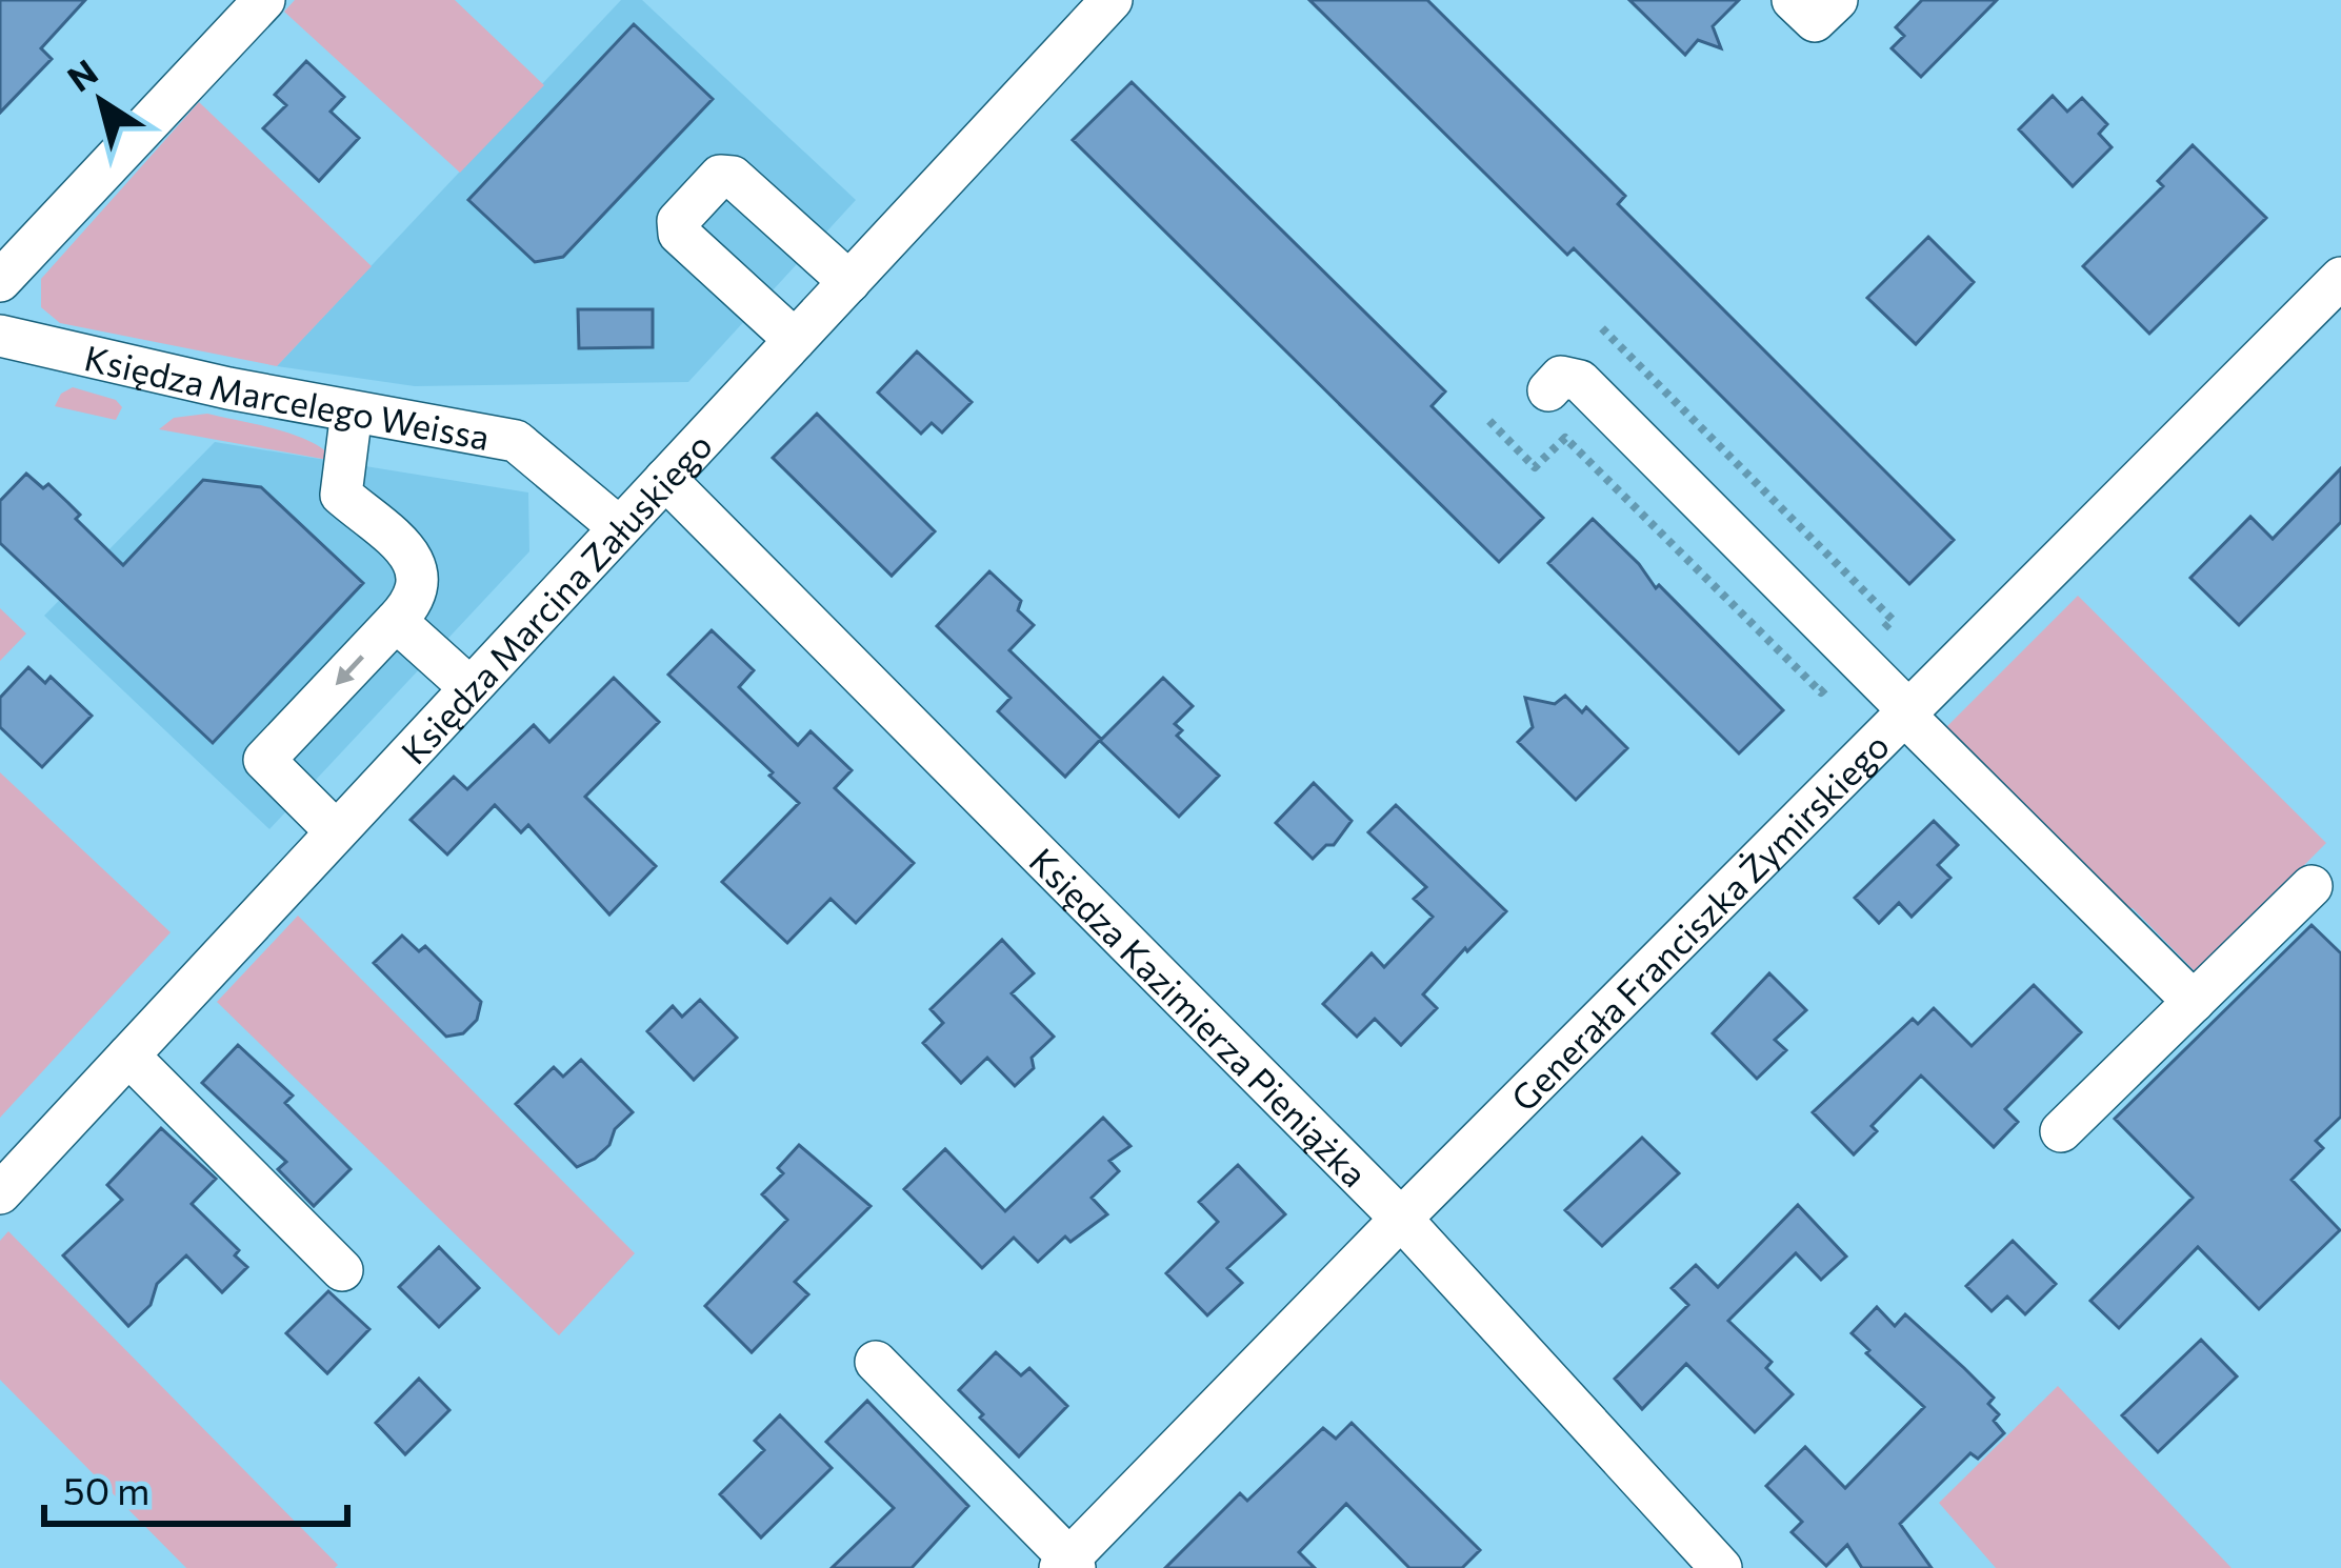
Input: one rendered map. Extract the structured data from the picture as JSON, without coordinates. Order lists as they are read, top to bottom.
{
  "streets": {
    "street": [
      "Księdza Marcelego Weissa",
      "Księdza Marcina Załuskiego",
      "Generała Franciszka Żymirskiego",
      "Księdza Kazimierza Pieniążka"
    ]
  },
  "crossings": [
    ["Księdza Marcelego Weissa", "Księdza Marcina Załuskiego"],
    ["Księdza Marcina Załuskiego", "Księdza Kazimierza Pieniążka"],
    ["Generała Franciszka Żymirskiego", "Księdza Kazimierza Pieniążka"]
  ],
  "scale_bar": "50 m",
  "north": "top left"
}
